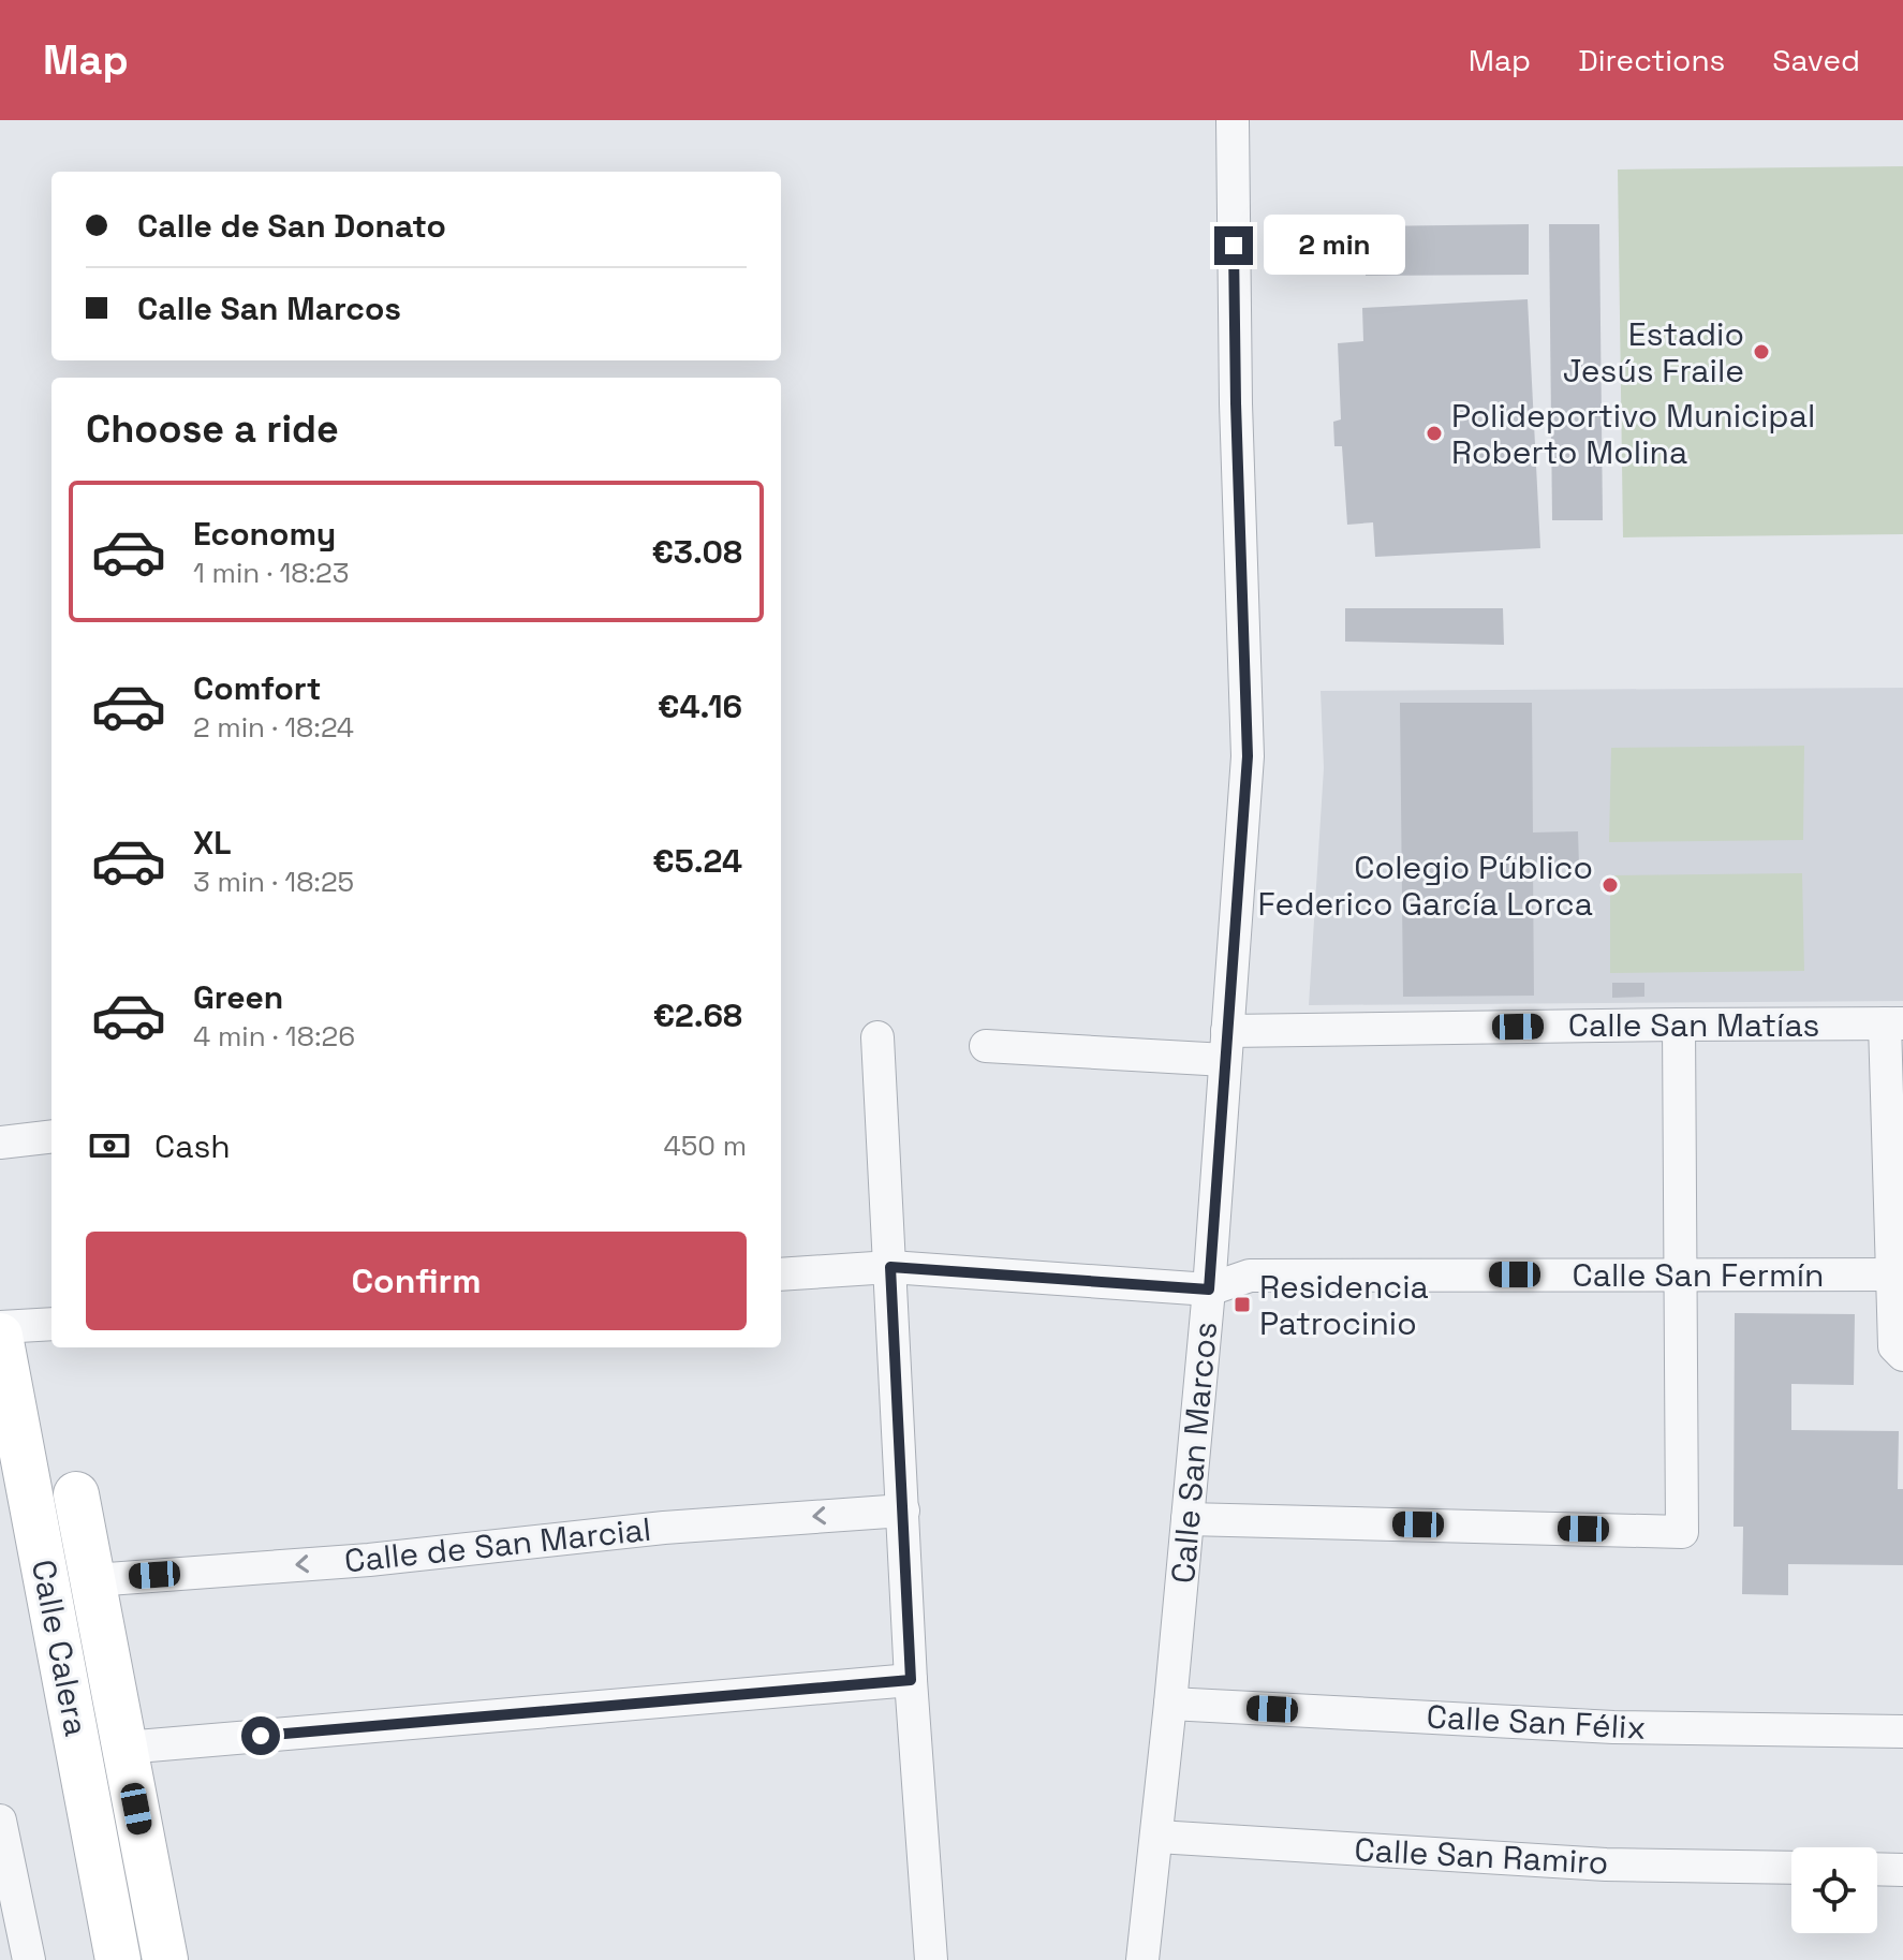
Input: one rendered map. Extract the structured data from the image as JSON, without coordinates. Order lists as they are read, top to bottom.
{
  "streets": {
    "main road": ["Calle Calera"],
    "street": [
      "Calle San Matías",
      "Calle San Fermín",
      "Calle San Marcos",
      "Calle de San Marcial",
      "Calle San Félix",
      "Calle San Ramiro"
    ]
  },
  "crossings": [
    ["Calle San Matías", "Calle San Marcos"],
    ["Calle San Fermín", "Calle San Marcos"],
    ["Calle San Marcos", "Calle San Félix"],
    ["Calle San Marcos", "Calle San Ramiro"],
    ["Calle de San Marcial", "Calle Calera"]
  ],
  "places": {
    "other": ["Estadio Jesús Fraile", "Polideportivo Municipal Roberto Molina", "Colegio Público Federico García Lorca"],
    "transit": ["Residencia Patrocinio"]
  },
  "page": {
    "header": "Map",
    "nav": ["Map", "Directions", "Saved"],
    "banner": ["Calle de San Donato", "Calle San Marcos"],
    "bubble": "2 min",
    "heading": "Choose a ride",
    "list": [
      {
        "name": "Economy",
        "note": "1 min · 18:23",
        "value": "€3.08"
      },
      {
        "name": "Comfort",
        "note": "2 min · 18:24",
        "value": "€4.16"
      },
      {
        "name": "XL",
        "note": "3 min · 18:25",
        "value": "€5.24"
      },
      {
        "name": "Green",
        "note": "4 min · 18:26",
        "value": "€2.68"
      }
    ],
    "pay": ["Cash", "450 m"],
    "buttons": "Confirm"
  }
}
